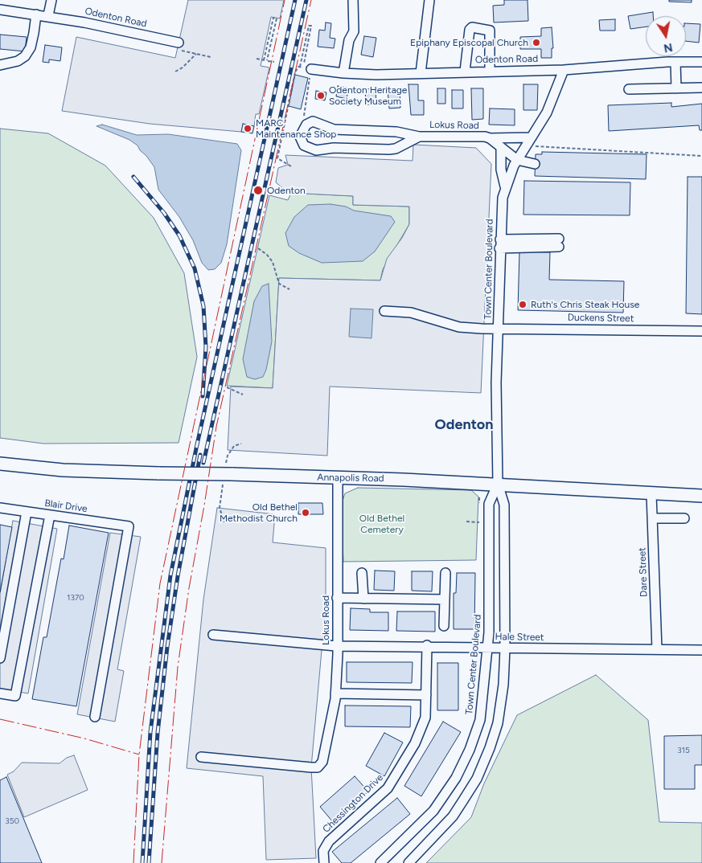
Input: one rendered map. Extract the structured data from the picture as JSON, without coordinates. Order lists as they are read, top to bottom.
{
  "streets": {
    "main road": ["Annapolis Road"],
    "street": [
      "Odenton Road",
      "Lokus Road",
      "Town Center Boulevard",
      "Duckens Street",
      "Blair Drive",
      "Dare Street",
      "Hale Street",
      "Chessington Drive"
    ]
  },
  "crossings": [
    ["Odenton Road", "Town Center Boulevard"],
    ["Lokus Road", "Town Center Boulevard"],
    ["Lokus Road", "Annapolis Road"],
    ["Lokus Road", "Hale Street"],
    ["Town Center Boulevard", "Duckens Street"],
    ["Town Center Boulevard", "Annapolis Road"],
    ["Town Center Boulevard", "Hale Street"],
    ["Annapolis Road", "Dare Street"],
    ["Dare Street", "Hale Street"],
    ["Hale Street", "Chessington Drive"]
  ],
  "districts": ["Odenton"],
  "parks": ["Old Bethel Cemetery"],
  "places": [
    "Epiphany Episcopal Church",
    "Odenton Heritage Society Museum",
    "MARC Maintenance Shop",
    "Odenton",
    "Ruth's Chris Steak House",
    "Old Bethel Methodist Church"
  ],
  "house_numbers": ["1370", "315", "350"],
  "north": "bottom"
}
